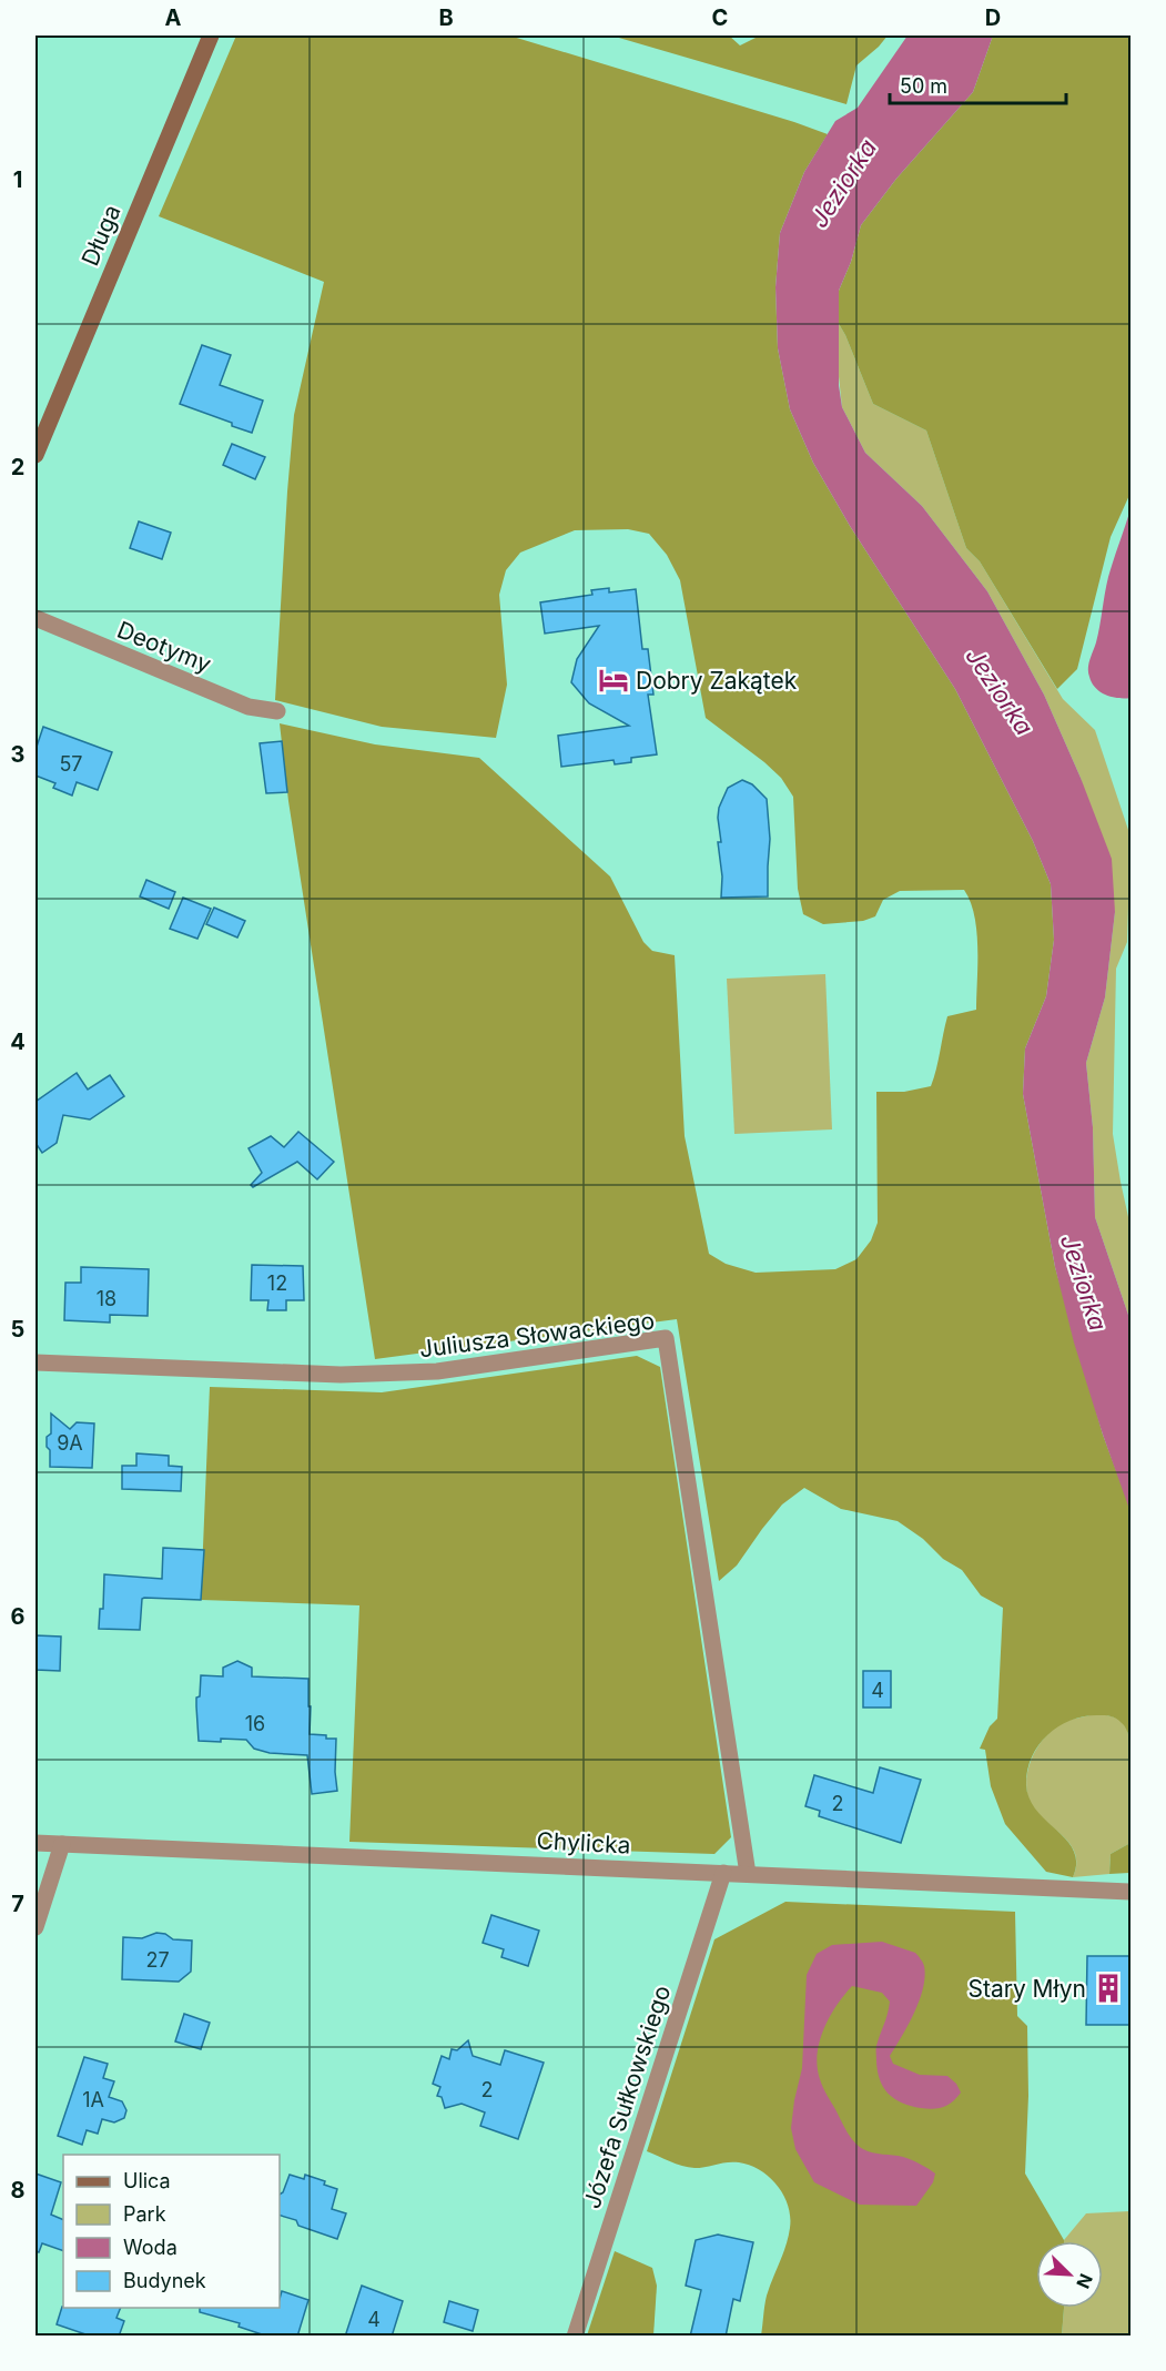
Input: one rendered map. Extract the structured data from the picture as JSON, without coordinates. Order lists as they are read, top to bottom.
{
  "streets": {
    "street": [
      "Długa",
      "Deotymy",
      "Juliusza Słowackiego",
      "Chylicka",
      "Józefa Sułkowskiego"
    ]
  },
  "crossings": [
    ["Juliusza Słowackiego", "Chylicka"],
    ["Chylicka", "Józefa Sułkowskiego"]
  ],
  "water": ["Jeziorka"],
  "places": {
    "hotel": ["Dobry Zakątek"],
    "building": ["Stary Młyn"]
  },
  "house_numbers": [
    "57",
    "12",
    "18",
    "9A",
    "4",
    "16",
    "2",
    "27",
    "2",
    "1A",
    "4"
  ],
  "legend": [
    "Ulica",
    "Park",
    "Woda",
    "Budynek"
  ],
  "scale_bar": "50 m",
  "north": "bottom right",
  "grid": {
    "columns": [
      "A",
      "B",
      "C",
      "D"
    ],
    "rows": [
      "1",
      "2",
      "3",
      "4",
      "5",
      "6",
      "7",
      "8"
    ]
  }
}
